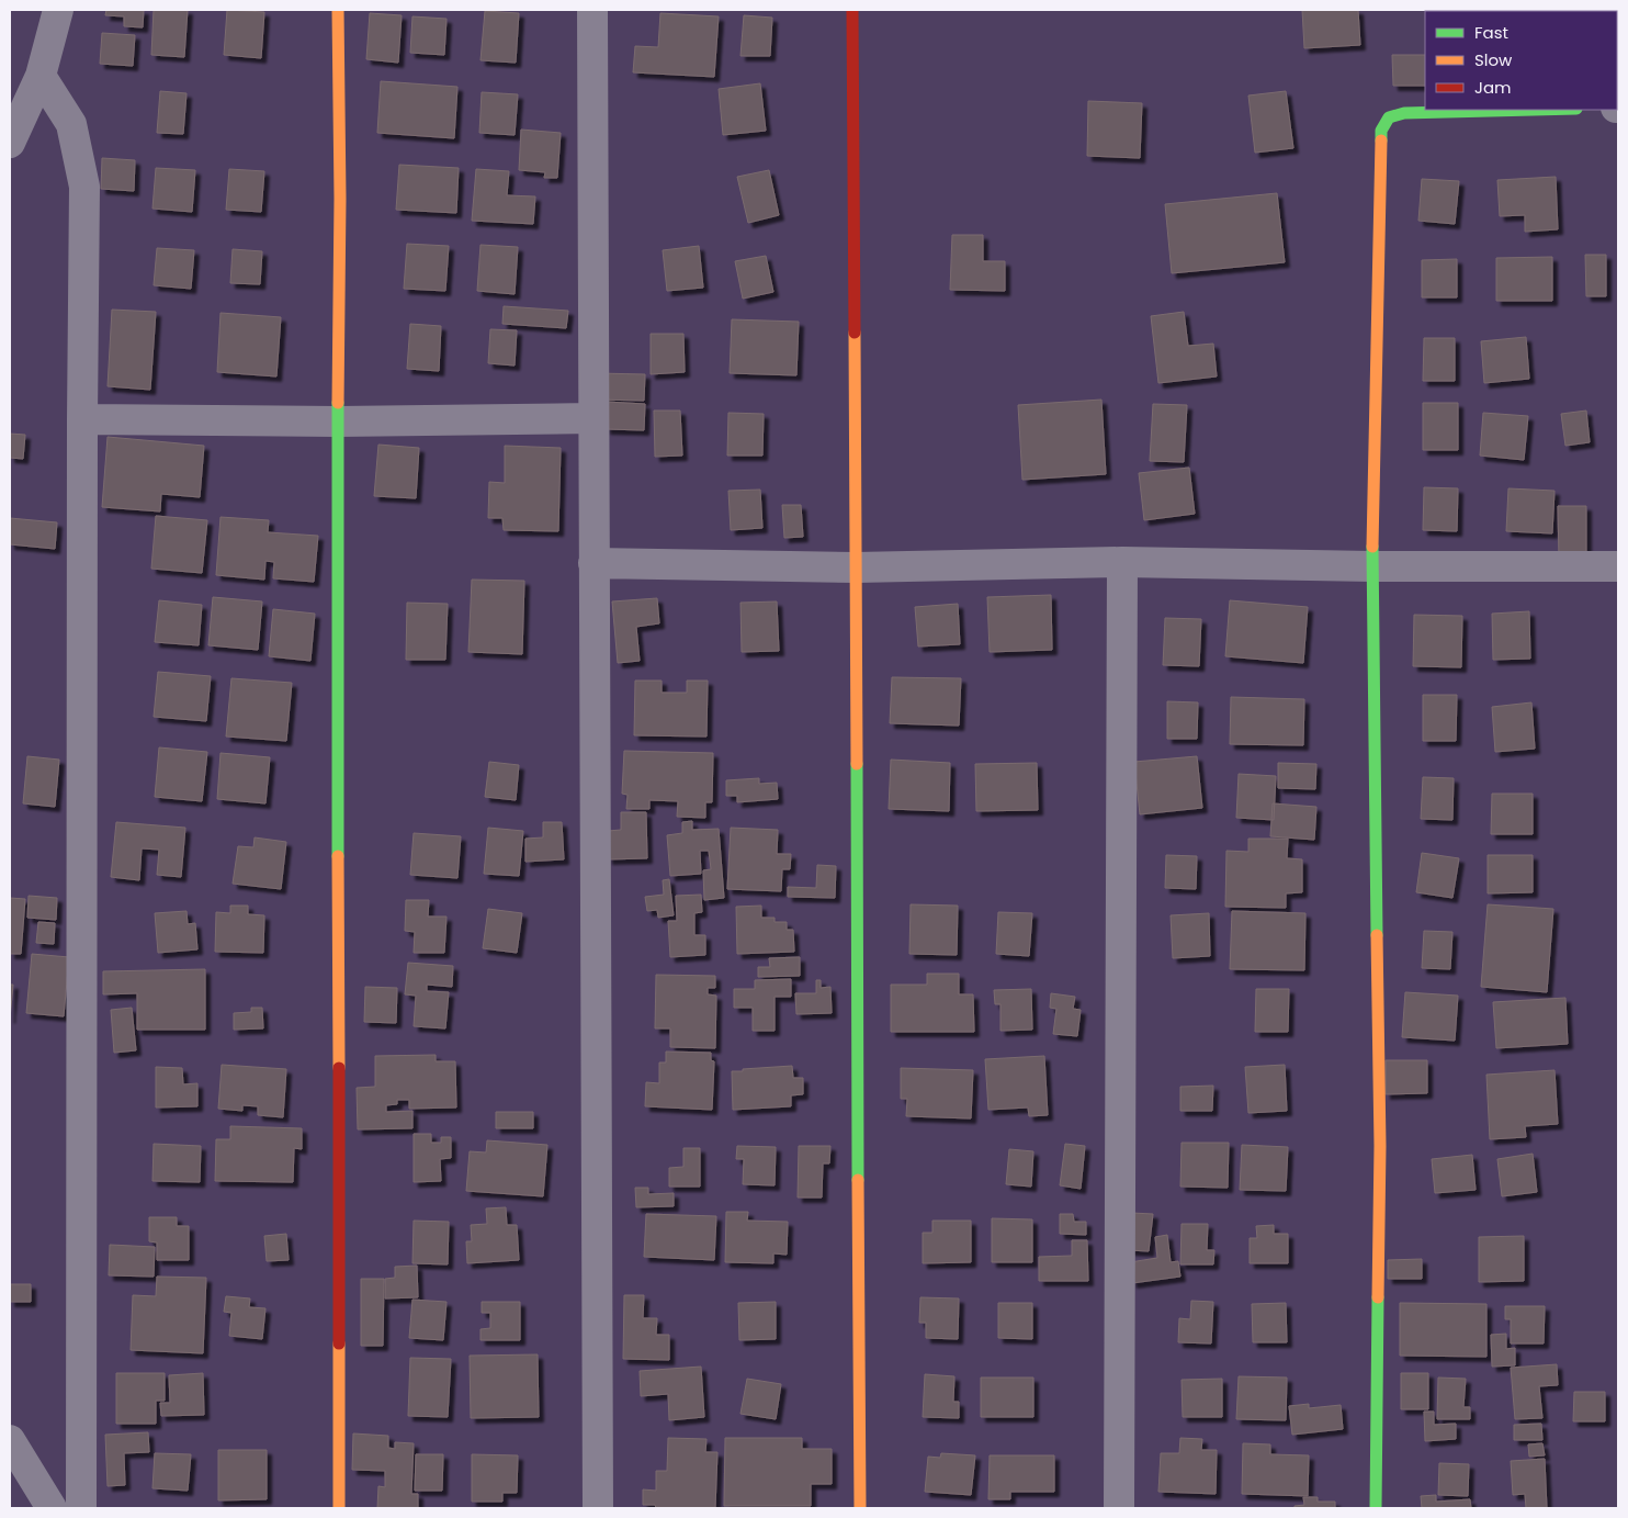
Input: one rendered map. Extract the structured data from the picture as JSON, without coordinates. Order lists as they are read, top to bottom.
{
  "legend": ["Fast", "Slow", "Jam"]
}
